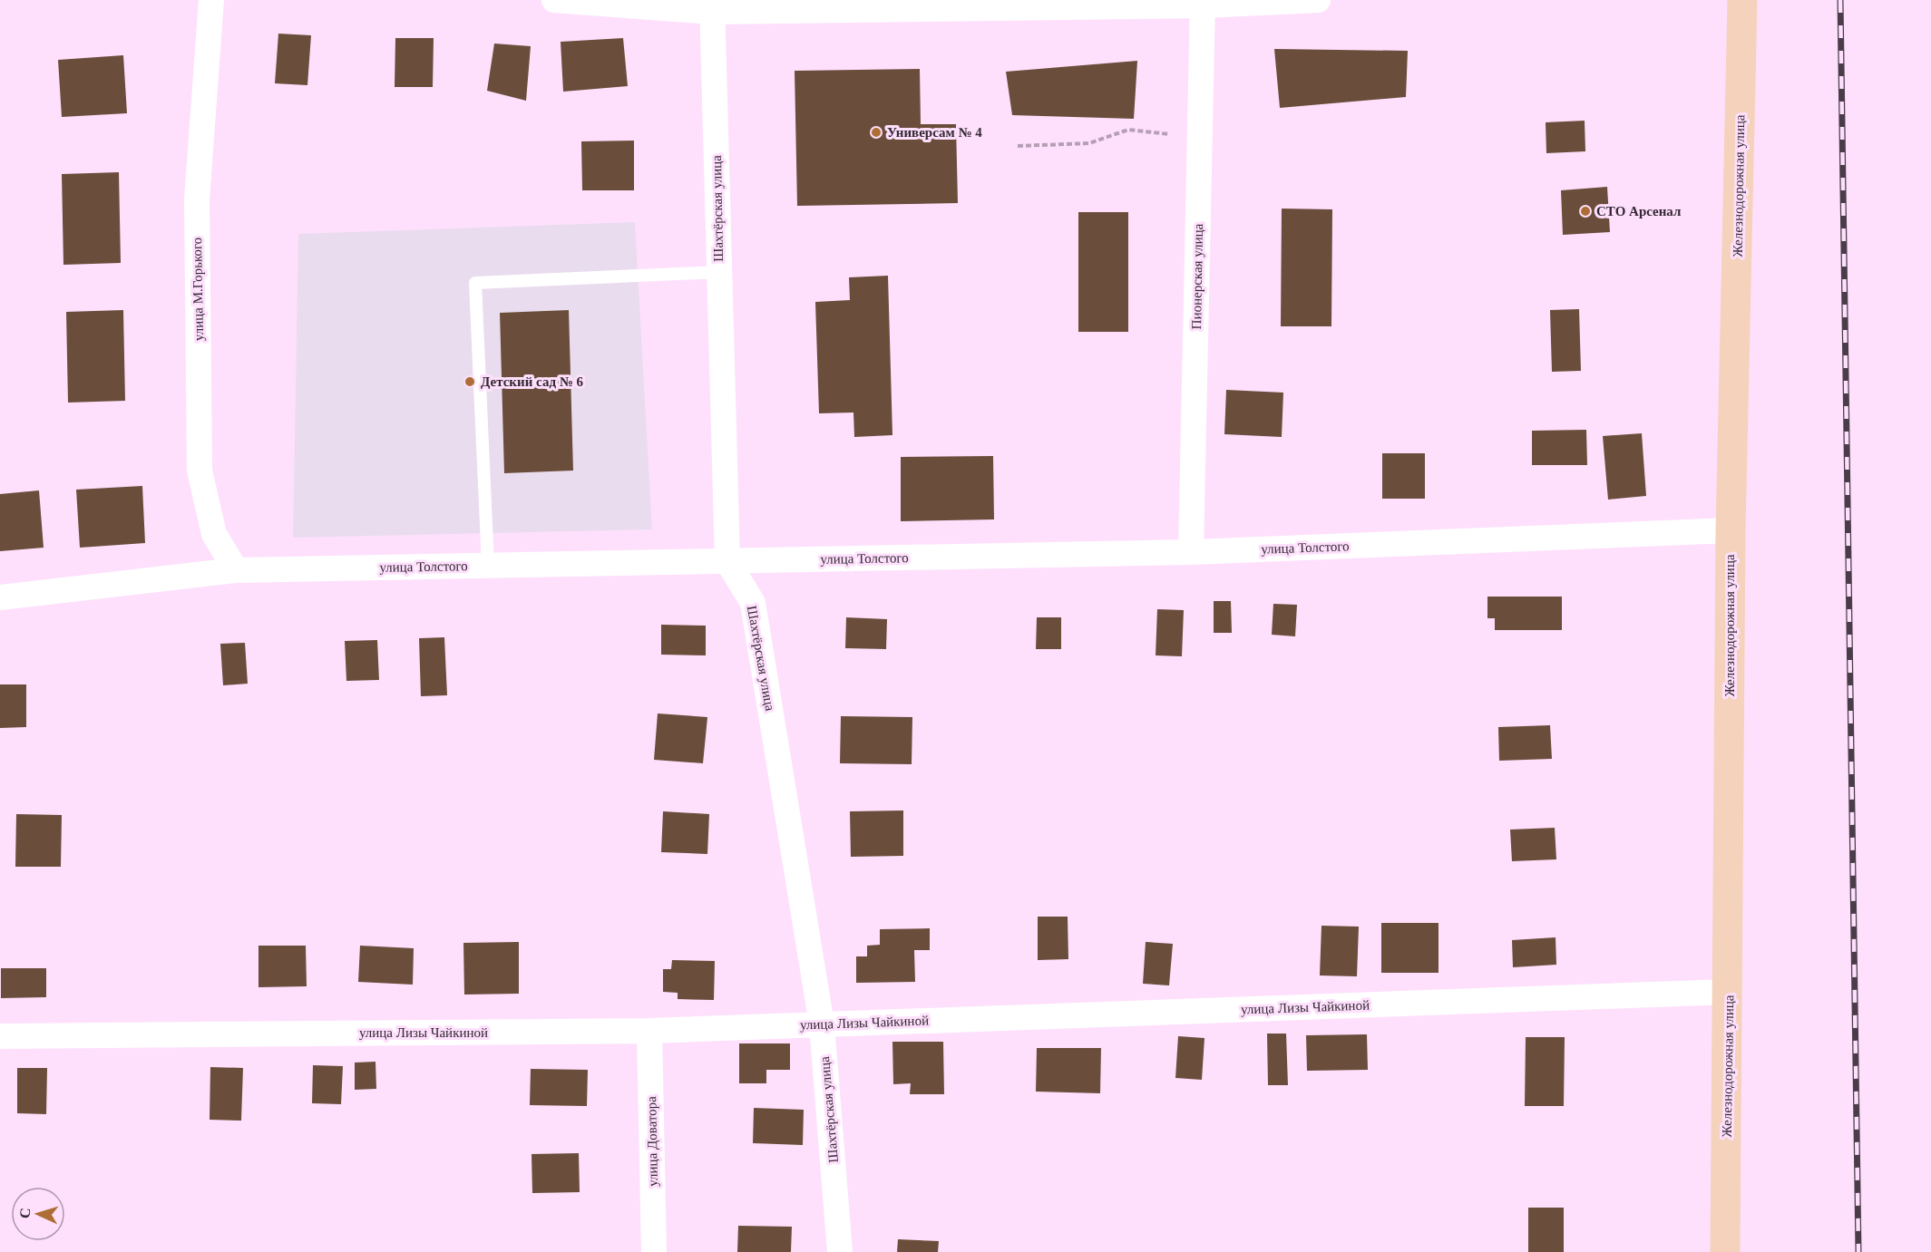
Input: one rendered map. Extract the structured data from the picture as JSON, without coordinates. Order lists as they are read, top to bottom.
{
  "streets": {
    "street": [
      "Железнодорожная улица",
      "Шахтёрская улица",
      "Пионерская улица",
      "улица М.Горького",
      "улица Толстого",
      "улица Лизы Чайкиной",
      "улица Доватора"
    ]
  },
  "crossings": [
    ["Железнодорожная улица", "улица Толстого"],
    ["Железнодорожная улица", "улица Лизы Чайкиной"],
    ["Шахтёрская улица", "улица Толстого"],
    ["Шахтёрская улица", "улица Лизы Чайкиной"],
    ["Пионерская улица", "улица Толстого"],
    ["улица М.Горького", "улица Толстого"],
    ["улица Лизы Чайкиной", "улица Доватора"]
  ],
  "places": ["Универсам № 4", "СТО Арсенал", "Детский сад № 6"],
  "north": "left"
}
